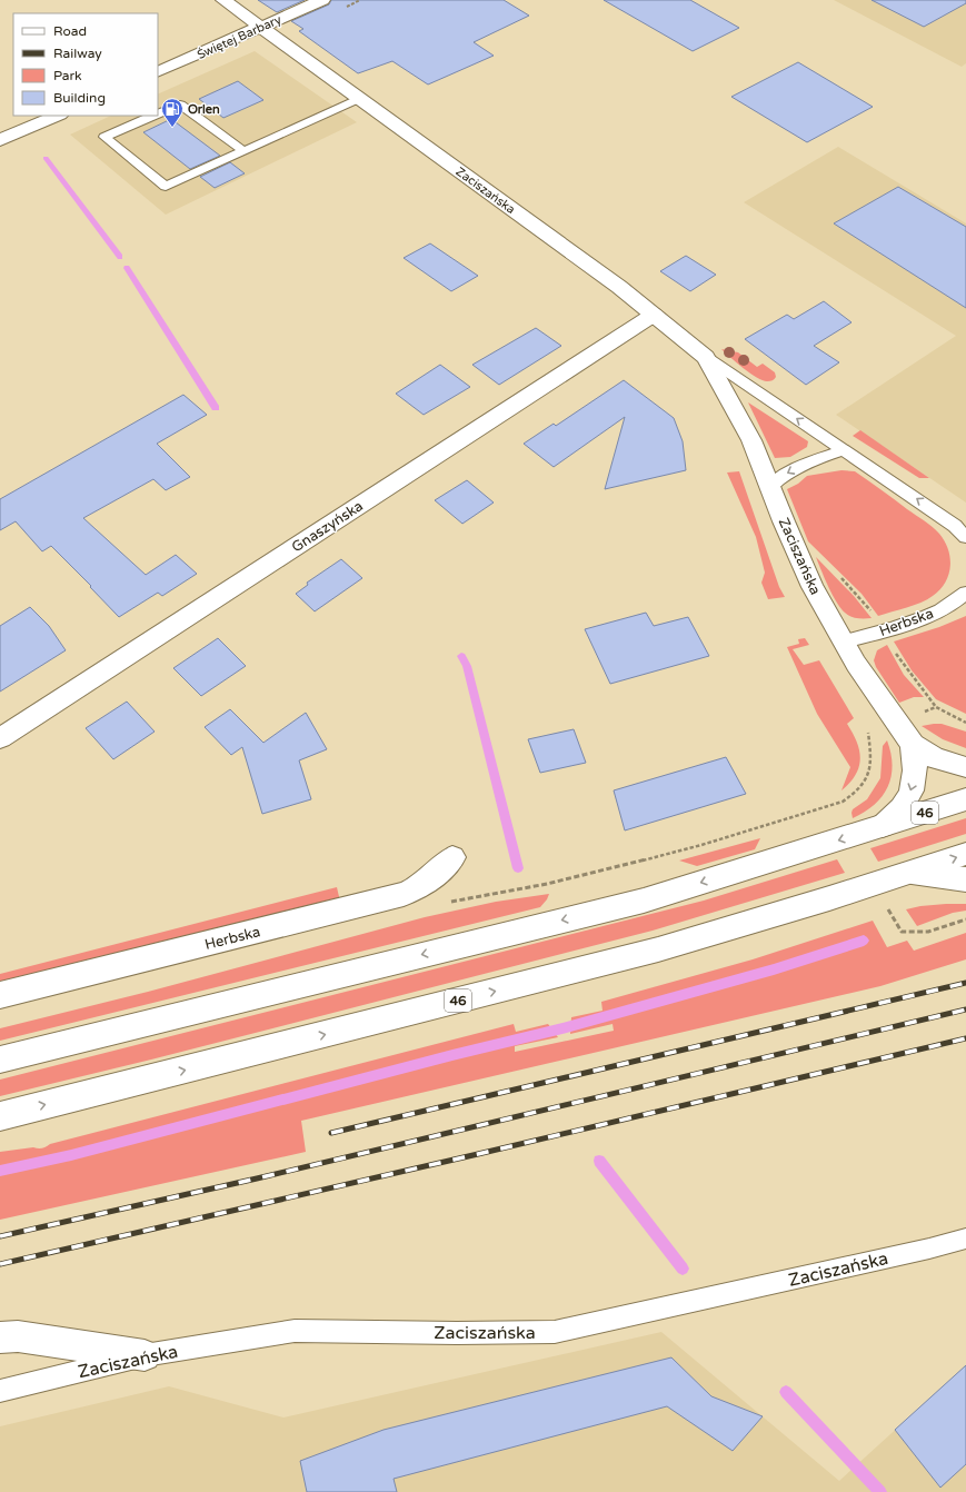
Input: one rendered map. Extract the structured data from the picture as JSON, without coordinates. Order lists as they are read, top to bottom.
{
  "streets": {
    "street": [
      "Świętej Barbary",
      "Zaciszańska",
      "Gnaszyńska",
      "Herbska",
      "46"
    ]
  },
  "crossings": [
    ["Świętej Barbary", "Zaciszańska"],
    ["Zaciszańska", "Gnaszyńska"],
    ["Zaciszańska", "Herbska"],
    ["Zaciszańska", "46"]
  ],
  "places": {
    "fuel station": ["Orlen"]
  },
  "legend": [
    "Road",
    "Railway",
    "Park",
    "Building"
  ]
}
